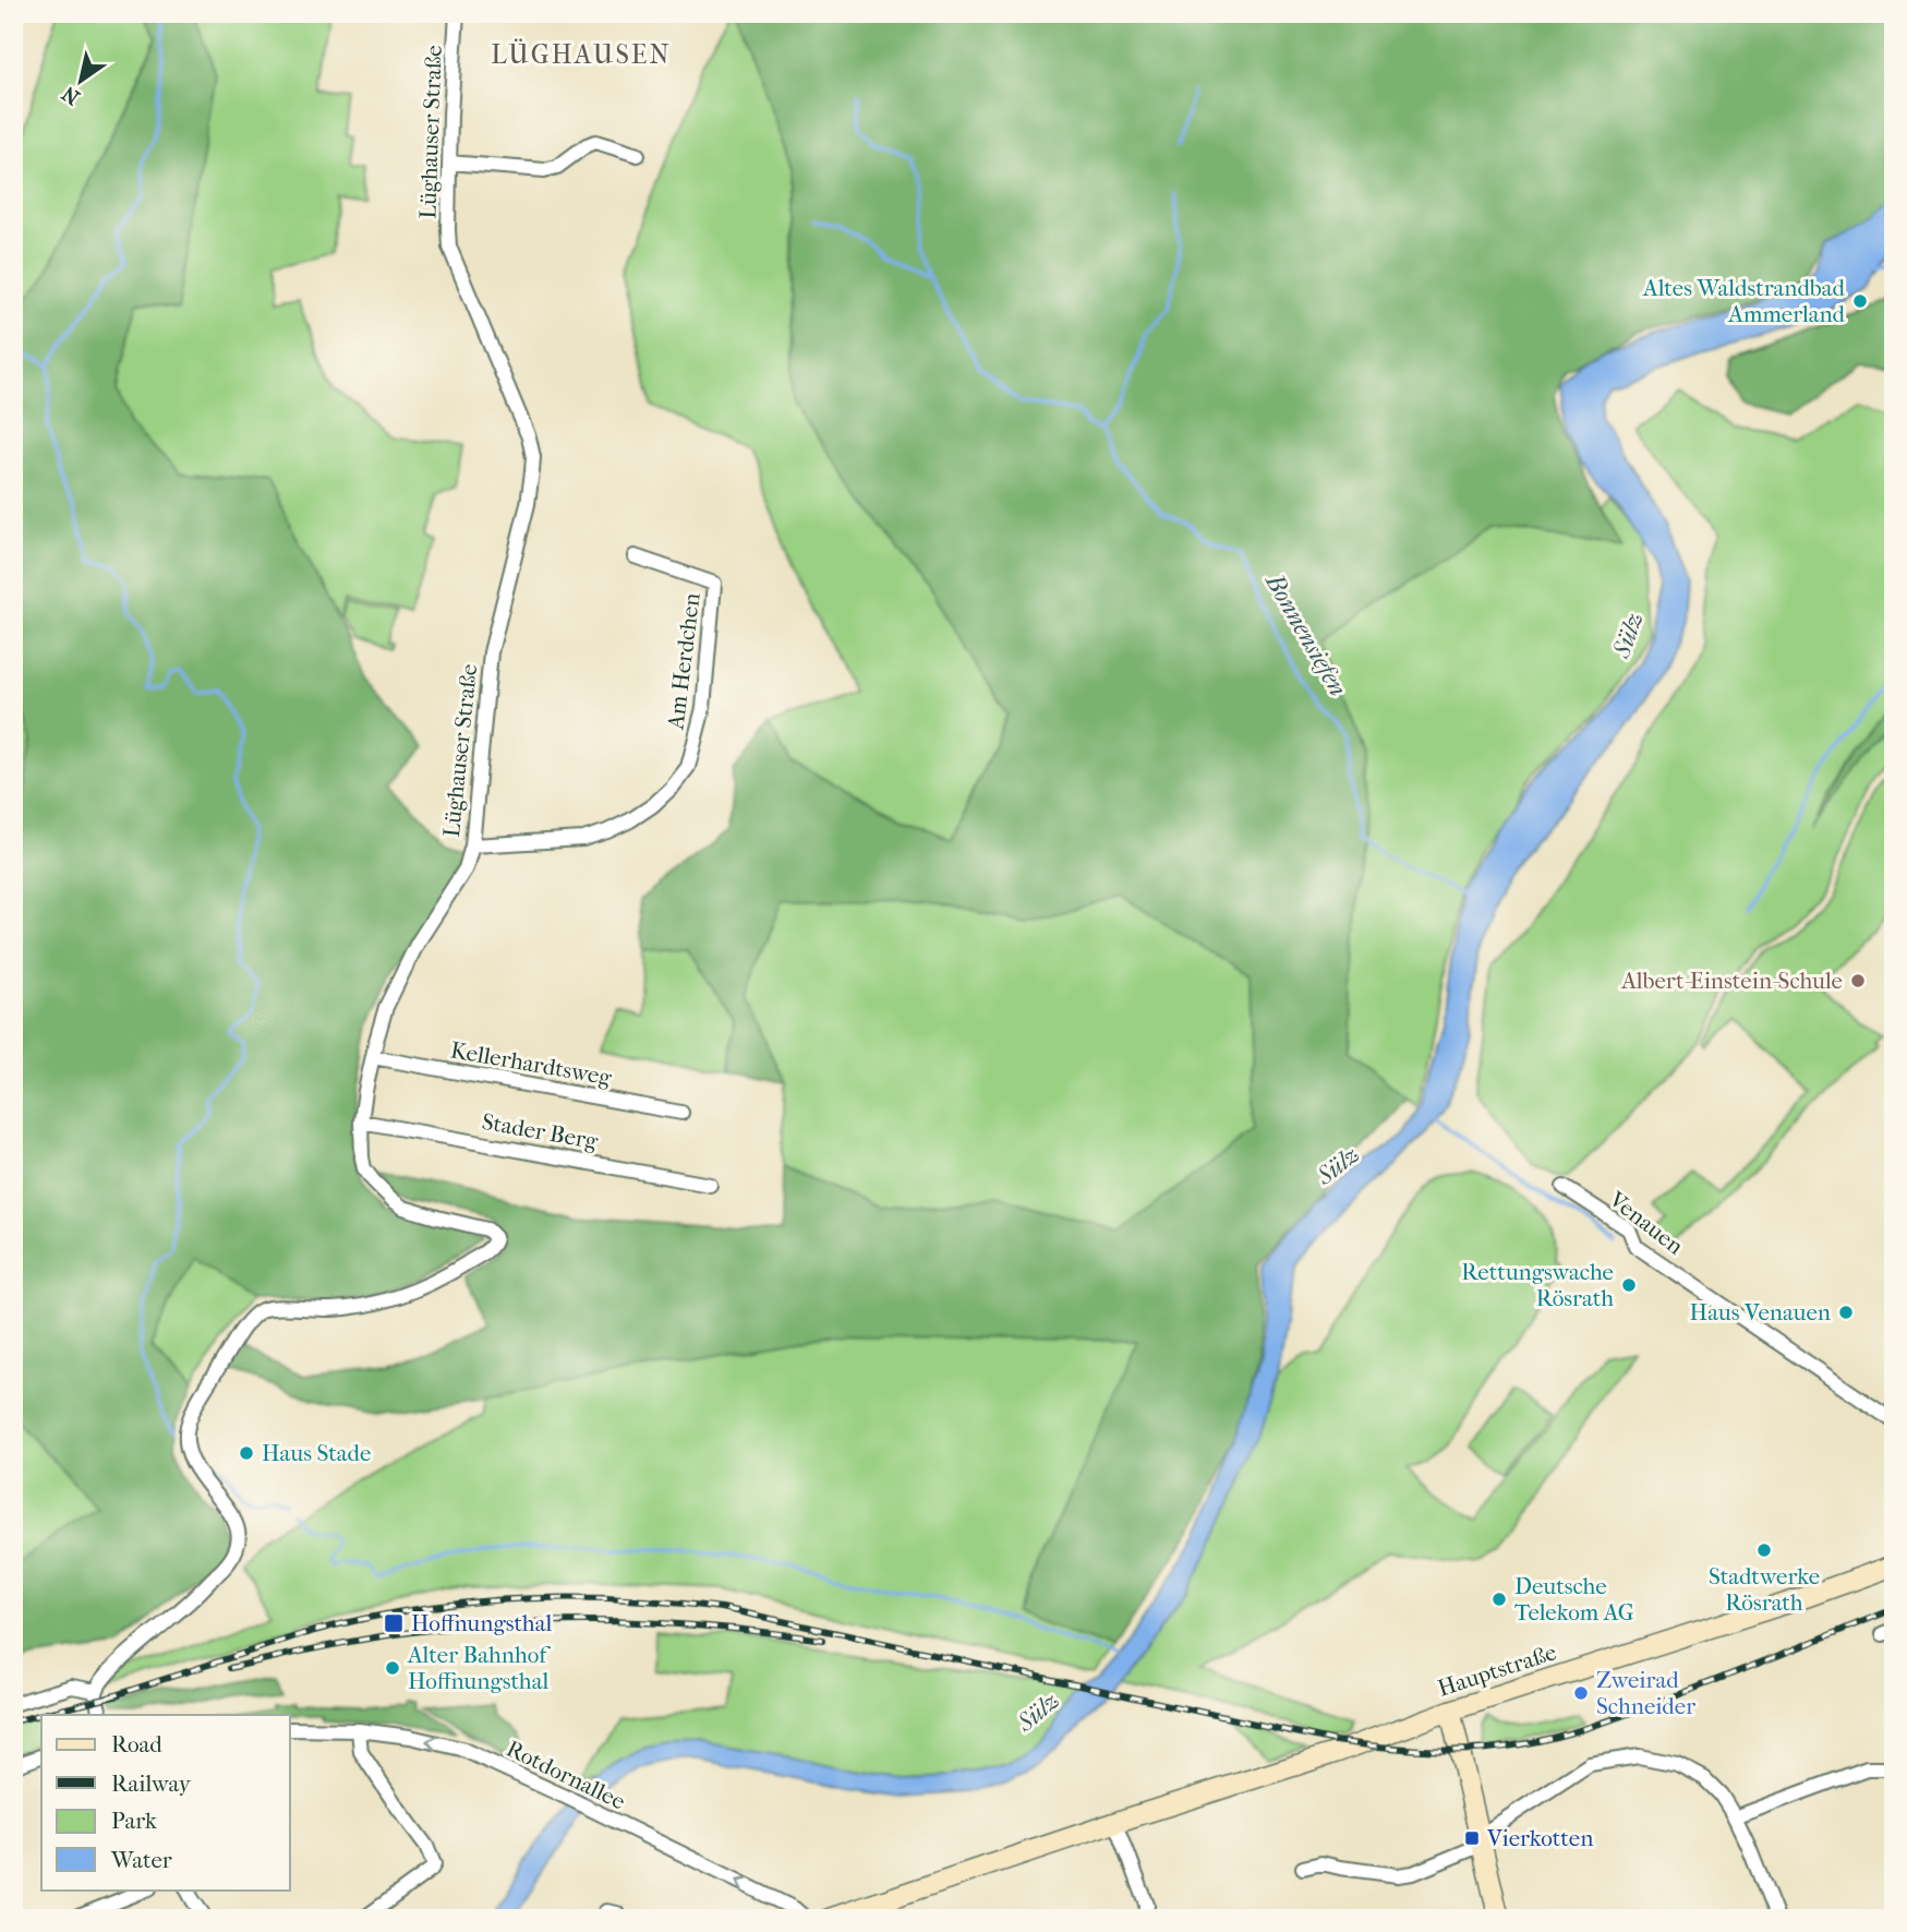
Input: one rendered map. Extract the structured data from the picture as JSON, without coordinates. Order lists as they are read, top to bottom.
{
  "streets": {
    "main road": ["Hauptstraße"],
    "street": [
      "Lüghauser Straße",
      "Am Herdchen",
      "Kellerhardtsweg",
      "Stader Berg",
      "Venauen",
      "Rotdornallee"
    ]
  },
  "crossings": [
    ["Lüghauser Straße", "Am Herdchen"],
    ["Lüghauser Straße", "Kellerhardtsweg"],
    ["Lüghauser Straße", "Stader Berg"]
  ],
  "one_way": ["Rotdornallee"],
  "districts": ["LÜGHAUSEN"],
  "water": ["Bonnensiefen", "Sülz"],
  "places": {
    "other": [
      "Altes Waldstrandbad Ammerland",
      "Albert-Einstein-Schule",
      "Rettungswache Rösrath",
      "Haus Venauen",
      "Haus Stade",
      "Stadtwerke Rösrath",
      "Deutsche Telekom AG",
      "Alter Bahnhof Hoffnungsthal",
      "Zweirad Schneider"
    ],
    "transit": ["Hoffnungsthal", "Vierkotten"]
  },
  "legend": [
    "Road",
    "Railway",
    "Park",
    "Water"
  ],
  "north": "bottom left"
}
